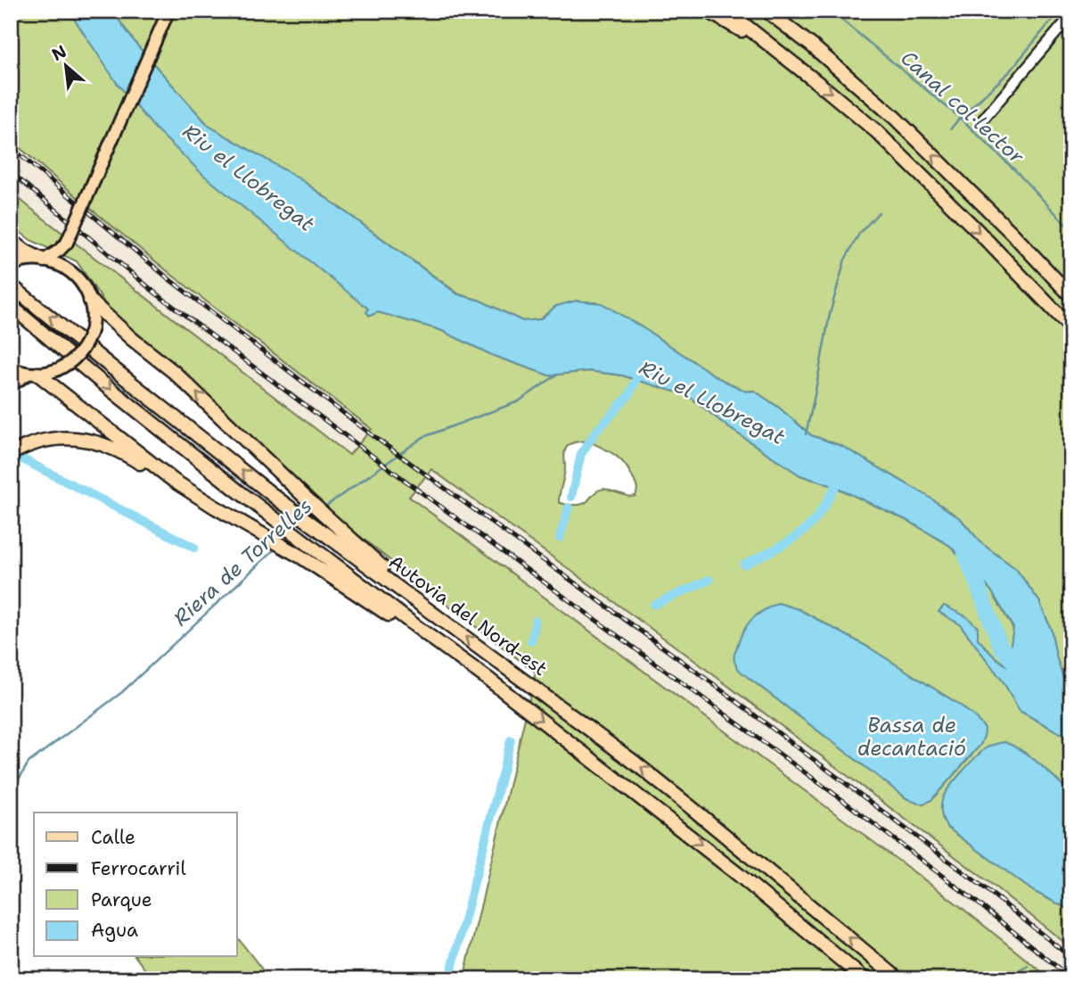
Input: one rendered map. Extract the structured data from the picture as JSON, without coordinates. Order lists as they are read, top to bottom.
{
  "streets": {
    "highway": ["Autovia del Nord-est"]
  },
  "water": [
    "Canal col·lector",
    "Riu el Llobregat",
    "Riera de Torrelles",
    "Bassa de decantació"
  ],
  "legend": [
    "Calle",
    "Ferrocarril",
    "Parque",
    "Agua"
  ],
  "north": "top left"
}
